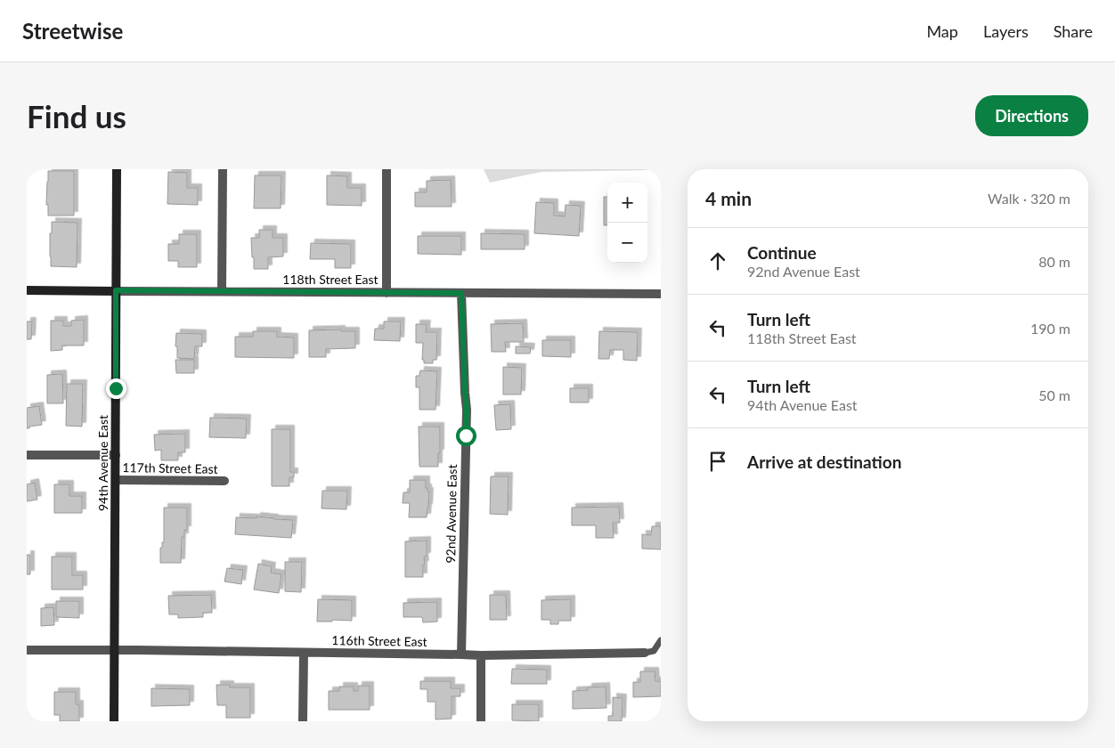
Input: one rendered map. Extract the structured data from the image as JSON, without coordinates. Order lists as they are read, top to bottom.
{
  "streets": {
    "main road": ["118th Street East", "94th Avenue East"],
    "street": ["117th Street East", "92nd Avenue East", "116th Street East"]
  },
  "crossings": [
    ["118th Street East", "94th Avenue East"],
    ["118th Street East", "92nd Avenue East"],
    ["94th Avenue East", "117th Street East"],
    ["94th Avenue East", "116th Street East"],
    ["92nd Avenue East", "116th Street East"]
  ],
  "page": {
    "header": "Streetwise",
    "nav": ["Map", "Layers", "Share"],
    "buttons": "Directions",
    "title": "Find us",
    "heading": ["4 min", "Walk · 320 m"],
    "map_buttons": ["+", "−"],
    "list": [
      ["Continue", "92nd Avenue East", "80 m"],
      ["Turn left", "118th Street East", "190 m"],
      ["Turn left", "94th Avenue East", "50 m"],
      "Arrive at destination"
    ]
  }
}
